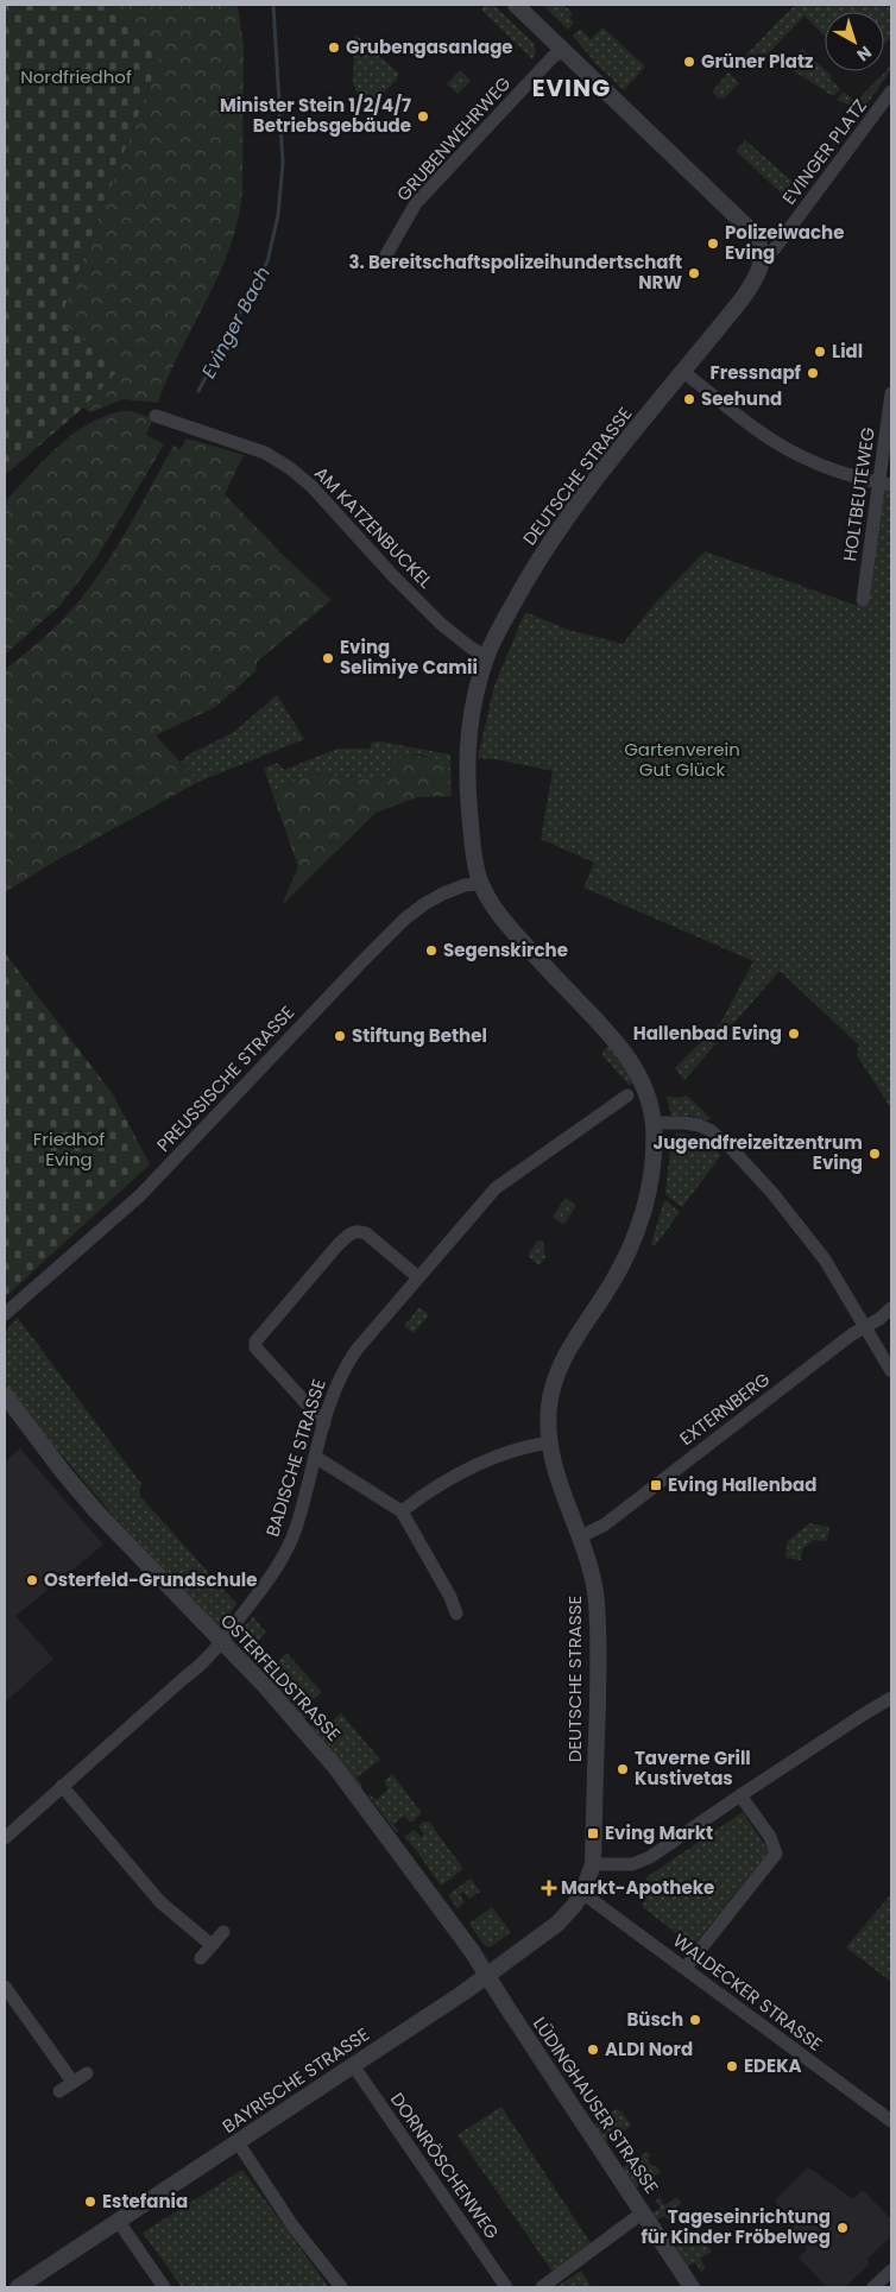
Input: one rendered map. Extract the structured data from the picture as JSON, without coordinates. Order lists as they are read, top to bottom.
{
  "streets": {
    "street": [
      "GRUBENWEHRWEG",
      "EVINGER PLATZ",
      "DEUTSCHE STRASSE",
      "HOLTBEUTEWEG",
      "AM KATZENBUCKEL",
      "PREUSSISCHE STRASSE",
      "EXTERNBERG",
      "BADISCHE STRASSE",
      "OSTERFELDSTRASSE",
      "WALDECKER STRASSE",
      "BAYRISCHE STRASSE",
      "LÜDINGHAUSER STRASSE",
      "DORNRÖSCHENWEG"
    ]
  },
  "crossings": [
    ["EVINGER PLATZ", "DEUTSCHE STRASSE"],
    ["DEUTSCHE STRASSE", "AM KATZENBUCKEL"],
    ["DEUTSCHE STRASSE", "PREUSSISCHE STRASSE"],
    ["DEUTSCHE STRASSE", "EXTERNBERG"],
    ["DEUTSCHE STRASSE", "WALDECKER STRASSE"],
    ["DEUTSCHE STRASSE", "BAYRISCHE STRASSE"],
    ["BADISCHE STRASSE", "OSTERFELDSTRASSE"],
    ["OSTERFELDSTRASSE", "BAYRISCHE STRASSE"],
    ["OSTERFELDSTRASSE", "LÜDINGHAUSER STRASSE"],
    ["WALDECKER STRASSE", "BAYRISCHE STRASSE"],
    ["BAYRISCHE STRASSE", "LÜDINGHAUSER STRASSE"],
    ["BAYRISCHE STRASSE", "DORNRÖSCHENWEG"]
  ],
  "districts": ["EVING"],
  "water": ["Evinger Bach"],
  "parks": ["Nordfriedhof", "Gartenverein Gut Glück", "Friedhof Eving"],
  "places": {
    "other": [
      "Grubengasanlage",
      "Grüner Platz",
      "Minister Stein 1/2/4/7 Betriebsgebäude",
      "Polizeiwache Eving",
      "3. Bereitschaftspolizeihundertschaft NRW",
      "Lidl",
      "Fressnapf",
      "Seehund",
      "Eving Selimiye Camii",
      "Segenskirche",
      "Hallenbad Eving",
      "Stiftung Bethel",
      "Jugendfreizeitzentrum Eving",
      "Osterfeld-Grundschule",
      "Taverne Grill Kustivetas",
      "Büsch",
      "ALDI Nord",
      "EDEKA",
      "Estefania",
      "Tageseinrichtung für Kinder Fröbelweg"
    ],
    "transit": ["Eving Hallenbad", "Eving Markt"],
    "health": ["Markt-Apotheke"]
  },
  "north": "bottom right"
}
